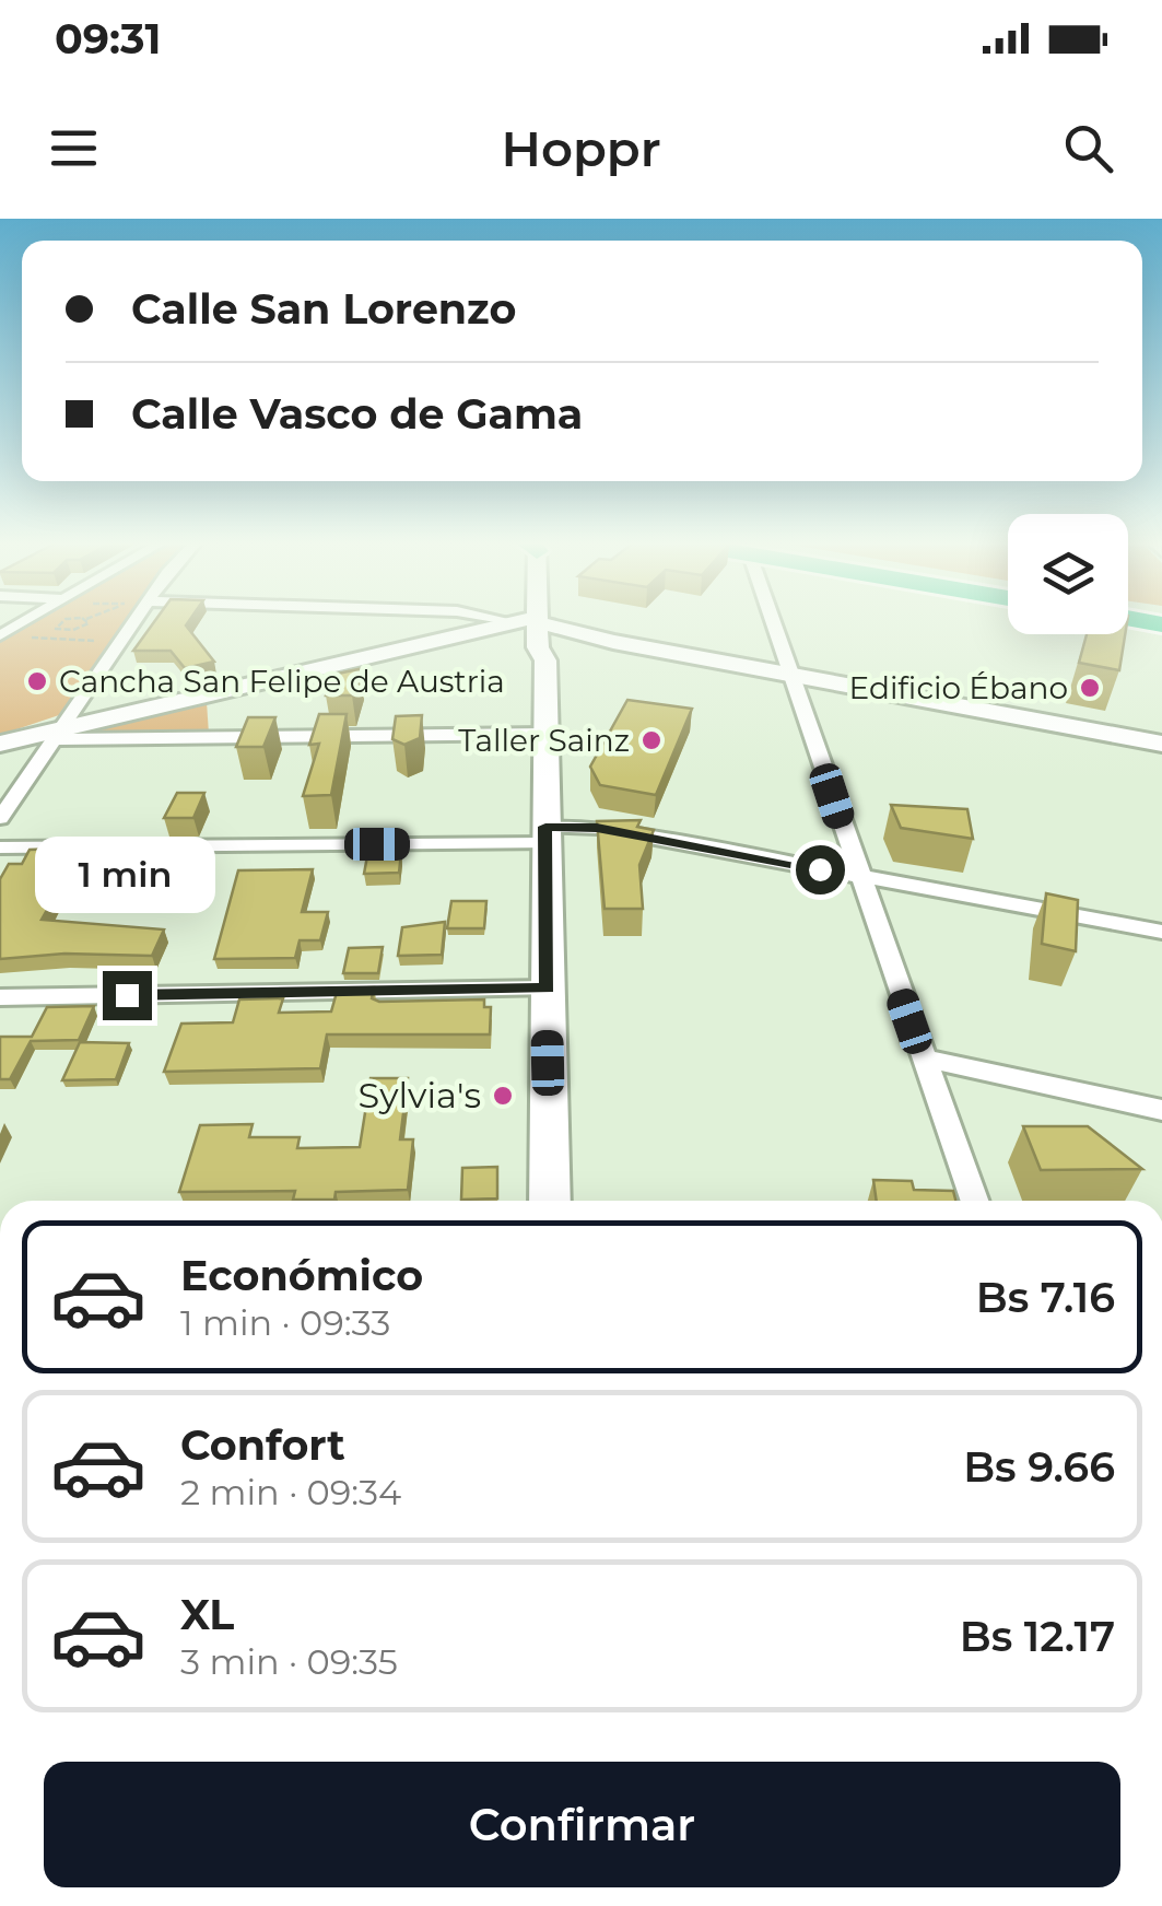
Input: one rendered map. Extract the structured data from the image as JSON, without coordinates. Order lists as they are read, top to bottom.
{
  "places": [
    "Cancha San Felipe de Austria",
    "Edificio Ébano",
    "Taller Sainz",
    "Sylvia's"
  ],
  "page": {
    "status": "09:31",
    "header": "Hoppr",
    "banner": ["Calle San Lorenzo", "Calle Vasco de Gama"],
    "bubble": "1 min",
    "list": [
      {
        "name": "Económico",
        "note": "1 min · 09:33",
        "value": "Bs 7.16"
      },
      {
        "name": "Confort",
        "note": "2 min · 09:34",
        "value": "Bs 9.66"
      },
      {
        "name": "XL",
        "note": "3 min · 09:35",
        "value": "Bs 12.17"
      }
    ],
    "buttons": "Confirmar"
  }
}
